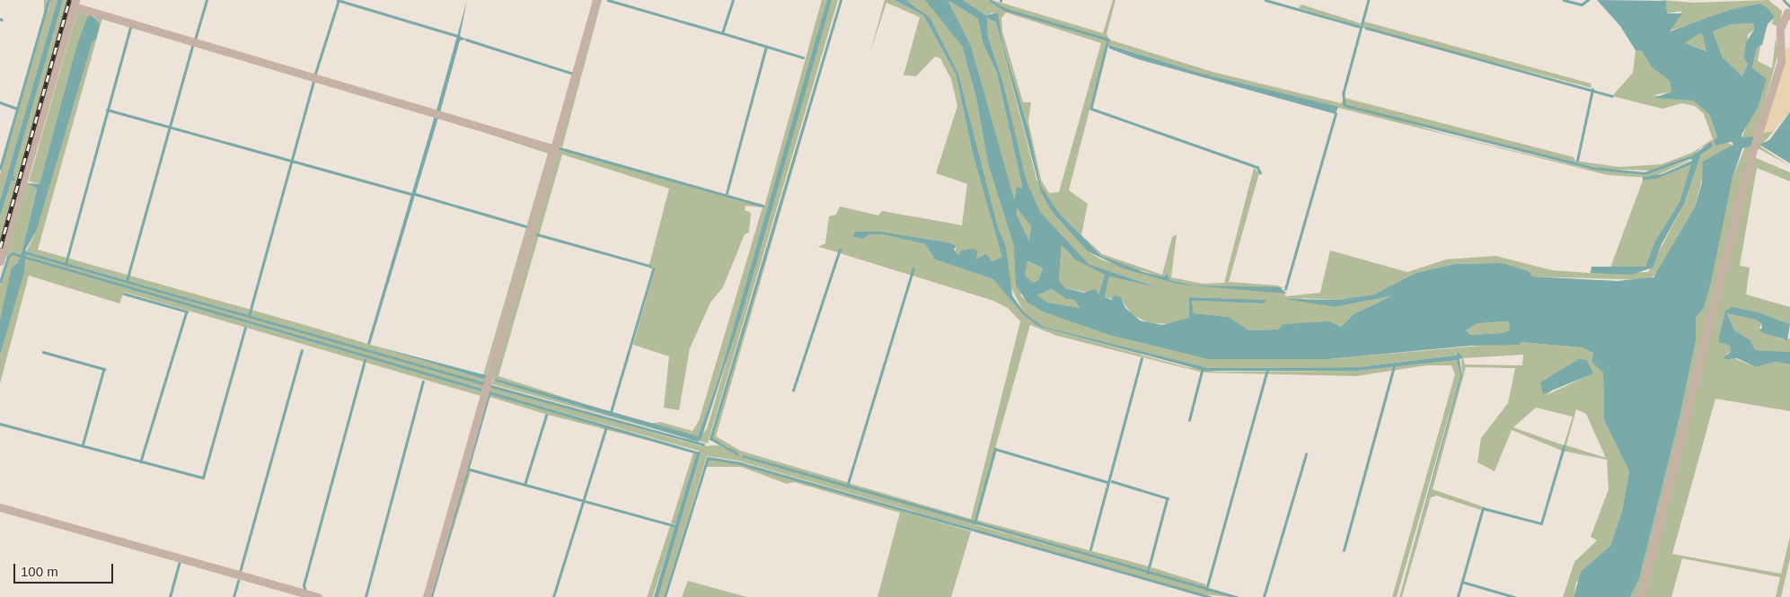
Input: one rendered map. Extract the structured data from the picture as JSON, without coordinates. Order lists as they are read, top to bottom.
{
  "scale_bar": "100 m"
}
